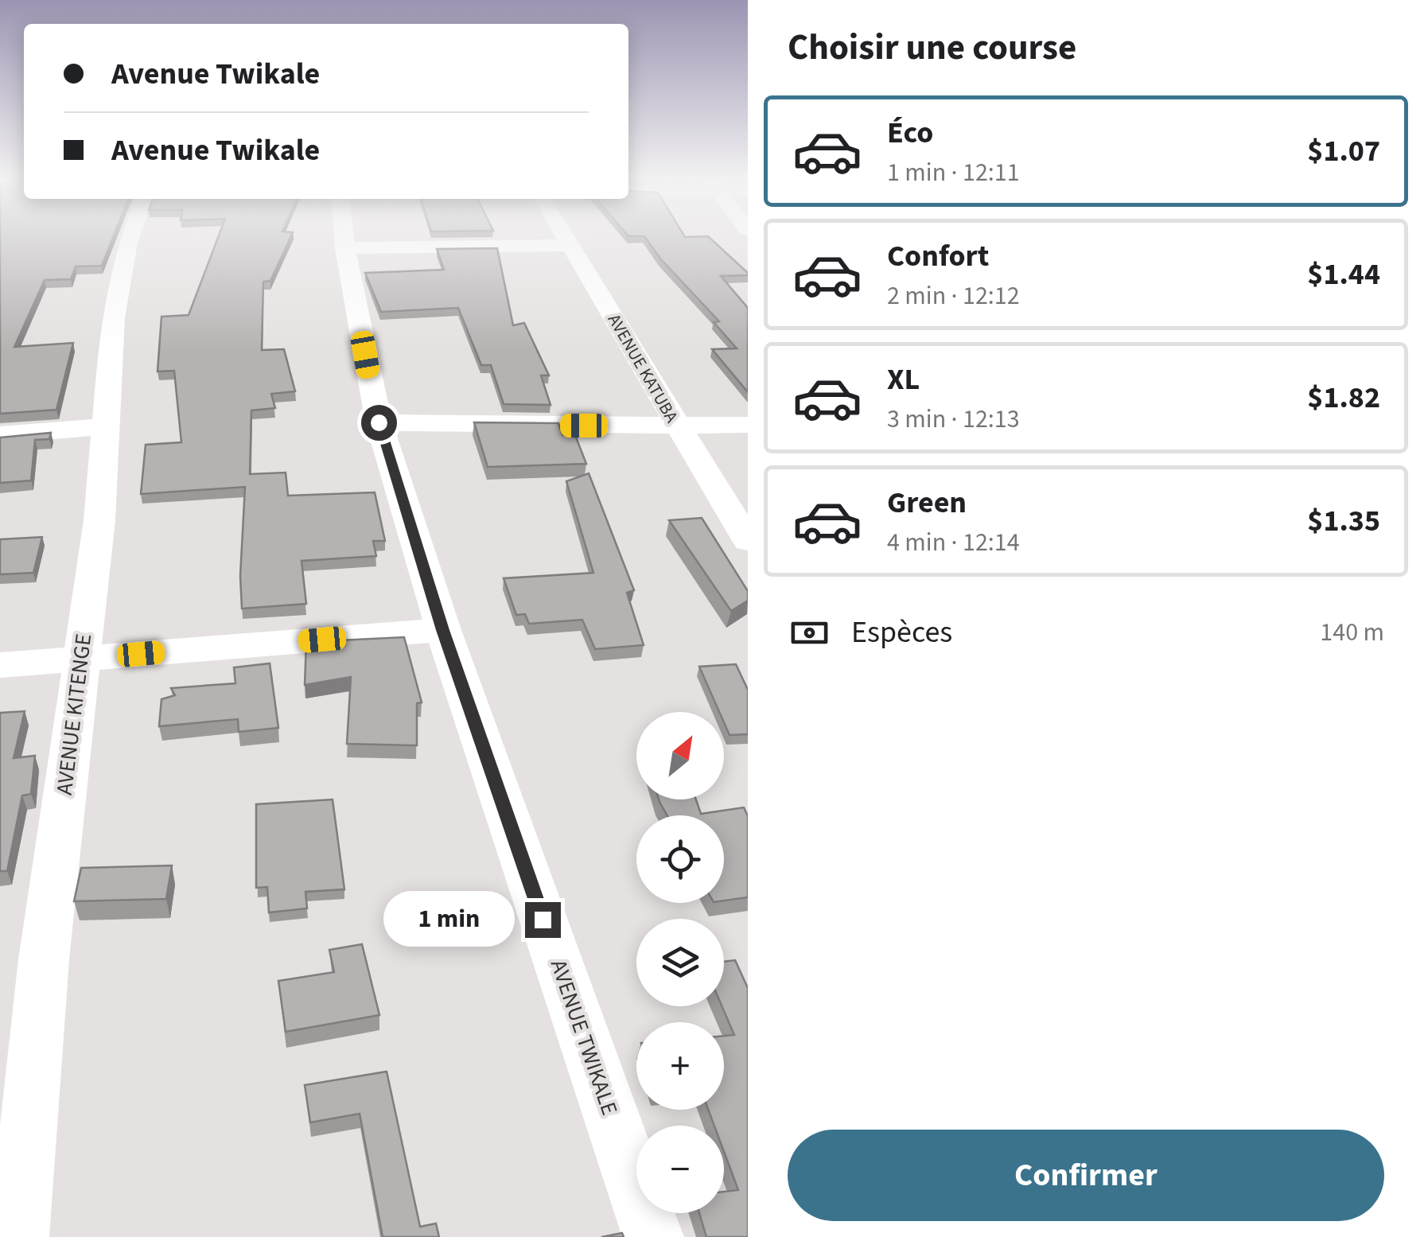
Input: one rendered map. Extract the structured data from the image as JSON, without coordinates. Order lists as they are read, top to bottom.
{
  "streets": {
    "street": ["AVENUE KATUBA", "AVENUE KITENGE", "AVENUE TWIKALE"]
  },
  "north": "top right",
  "page": {
    "heading": "Choisir une course",
    "banner": ["Avenue Twikale", "Avenue Twikale"],
    "list": [
      {
        "name": "Éco",
        "note": "1 min · 12:11",
        "value": "$1.07"
      },
      {
        "name": "Confort",
        "note": "2 min · 12:12",
        "value": "$1.44"
      },
      {
        "name": "XL",
        "note": "3 min · 12:13",
        "value": "$1.82"
      },
      {
        "name": "Green",
        "note": "4 min · 12:14",
        "value": "$1.35"
      }
    ],
    "pay": ["Espèces", "140 m"],
    "map_buttons": ["+", "−"],
    "bubble": "1 min",
    "buttons": "Confirmer"
  }
}
